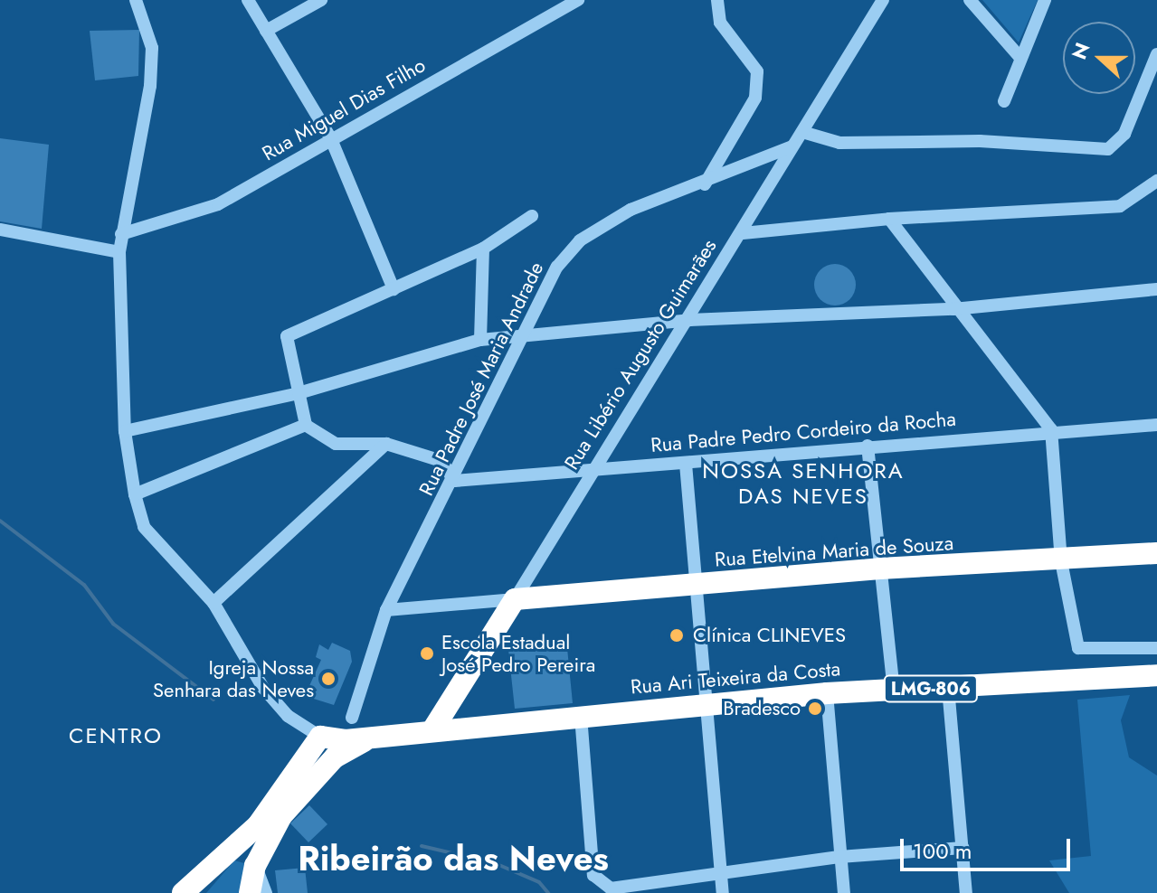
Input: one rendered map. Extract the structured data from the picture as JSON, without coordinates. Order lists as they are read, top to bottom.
{
  "streets": {
    "highway": [
      "Rua Libério Augusto Guimarães",
      "Rua Etelvina Maria de Souza",
      "Rua Ari Teixeira da Costa",
      "LMG-806"
    ],
    "street": ["Rua Miguel Dias Filho", "Rua Padre José Maria Andrade", "Rua Padre Pedro Cordeiro da Rocha"]
  },
  "crossings": [
    ["Rua Libério Augusto Guimarães", "Rua Padre José Maria Andrade"],
    ["Rua Libério Augusto Guimarães", "Rua Padre Pedro Cordeiro da Rocha"],
    ["Rua Libério Augusto Guimarães", "Rua Etelvina Maria de Souza"],
    ["Rua Libério Augusto Guimarães", "Rua Ari Teixeira da Costa"],
    ["Rua Padre José Maria Andrade", "Rua Padre Pedro Cordeiro da Rocha"],
    ["Rua Ari Teixeira da Costa", "LMG-806"]
  ],
  "districts": ["NOSSA SENHORA DAS NEVES", "CENTRO", "Ribeirão das Neves"],
  "places": [
    "Clínica CLINEVES",
    "Escola Estadual José Pedro Pereira",
    "Igreja Nossa Senhara das Neves",
    "Bradesco"
  ],
  "scale_bar": "100 m",
  "north": "left"
}
